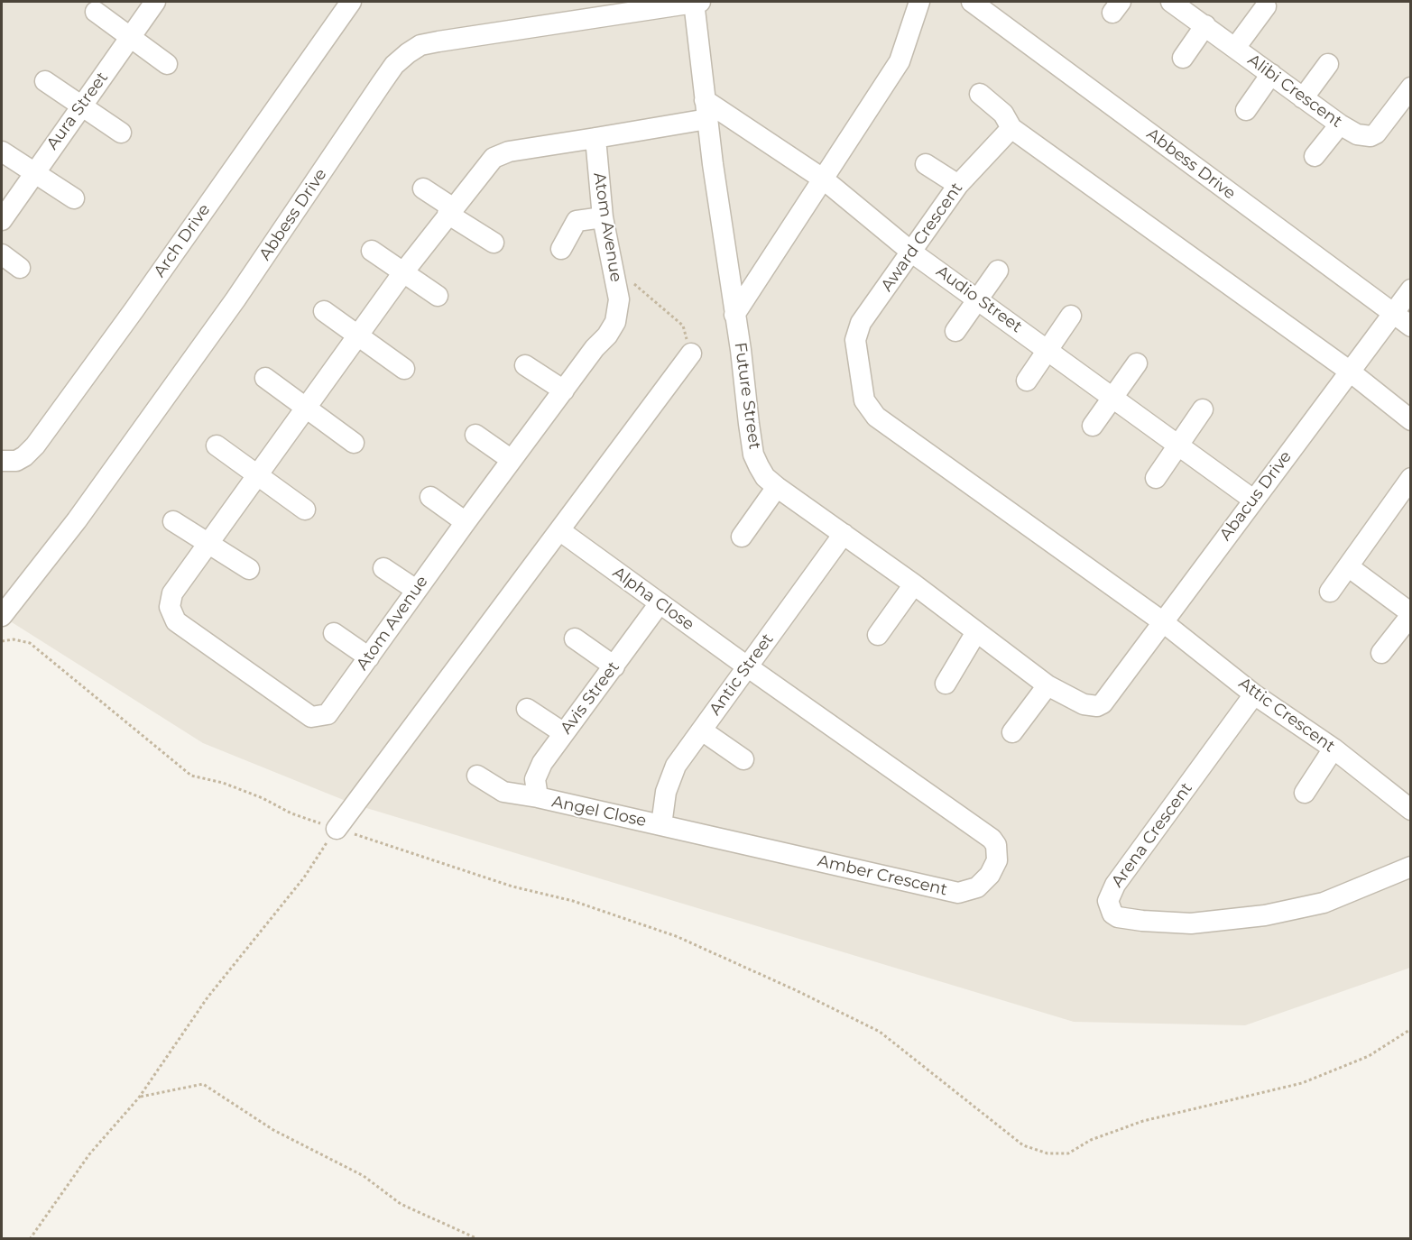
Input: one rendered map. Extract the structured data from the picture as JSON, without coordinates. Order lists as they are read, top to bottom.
{
  "streets": {
    "street": [
      "Alibi Crescent",
      "Aura Street",
      "Abbess Drive",
      "Atom Avenue",
      "Award Crescent",
      "Arch Drive",
      "Audio Street",
      "Future Street",
      "Abacus Drive",
      "Alpha Close",
      "Antic Street",
      "Avis Street",
      "Attic Crescent",
      "Angel Close",
      "Arena Crescent",
      "Amber Crescent"
    ]
  },
  "crossings": [
    ["Abbess Drive", "Future Street"],
    ["Abbess Drive", "Abacus Drive"],
    ["Award Crescent", "Audio Street"],
    ["Award Crescent", "Abacus Drive"],
    ["Award Crescent", "Attic Crescent"],
    ["Audio Street", "Future Street"],
    ["Audio Street", "Abacus Drive"],
    ["Future Street", "Abacus Drive"],
    ["Future Street", "Antic Street"],
    ["Abacus Drive", "Attic Crescent"],
    ["Alpha Close", "Antic Street"],
    ["Alpha Close", "Avis Street"],
    ["Alpha Close", "Amber Crescent"],
    ["Antic Street", "Angel Close"],
    ["Antic Street", "Amber Crescent"],
    ["Avis Street", "Angel Close"],
    ["Attic Crescent", "Arena Crescent"],
    ["Angel Close", "Amber Crescent"]
  ]
}
